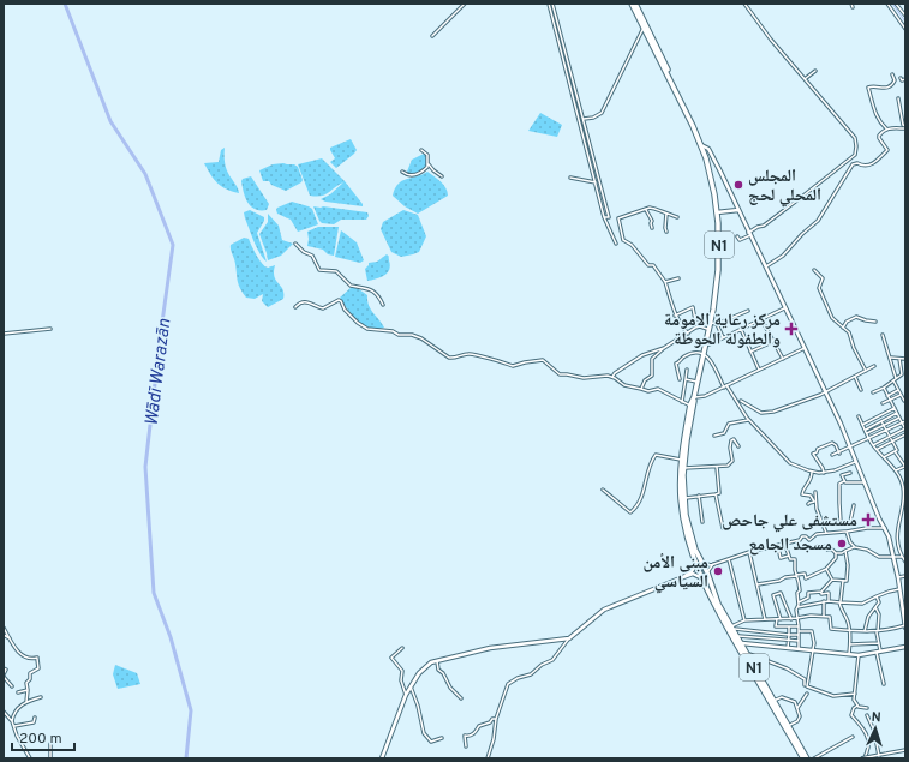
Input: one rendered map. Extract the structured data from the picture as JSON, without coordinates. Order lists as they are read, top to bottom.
{
  "streets": {
    "highway": ["N1"]
  },
  "water": ["Wādī Warazān"],
  "places": {
    "other": ["المجلس المحلي لحج", "مسجد الجامع", "مبنى الأمن السياسي"],
    "health": ["مركز رعاية الامومة والطفولة الحوطة", "مستشفى علي جاحص"]
  },
  "scale_bar": "200 m",
  "north": "top"
}
